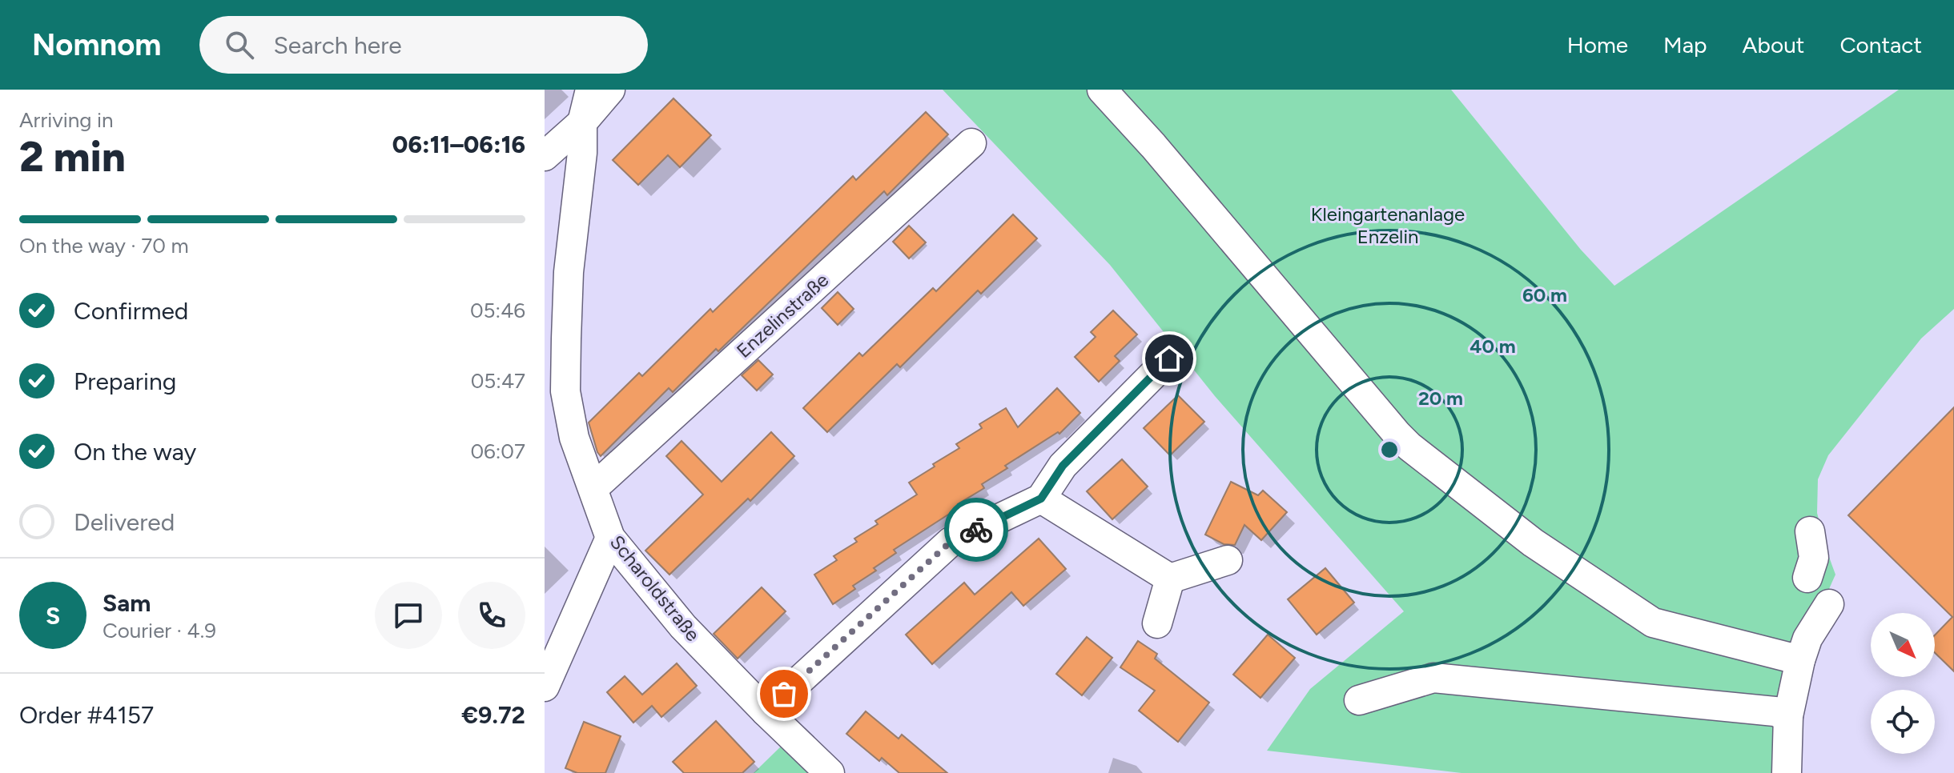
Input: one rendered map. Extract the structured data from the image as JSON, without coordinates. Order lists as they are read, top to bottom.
{
  "streets": {
    "street": ["Enzelinstraße", "Scharoldstraße"]
  },
  "crossings": [
    ["Enzelinstraße", "Scharoldstraße"]
  ],
  "parks": ["Kleingartenanlage Enzelin"],
  "north": "bottom right",
  "page": {
    "header": "Nomnom",
    "search": "Search here",
    "nav": [
      "Home",
      "Map",
      "About",
      "Contact"
    ],
    "heading": ["2 min", "Arriving in", "06:11–06:16"],
    "panel": [
      "Sam",
      "Courier · 4.9",
      "Order #4157",
      "€9.72"
    ],
    "bar": "On the way · 70 m",
    "list": [
      ["Confirmed", "05:46"],
      ["Preparing", "05:47"],
      ["On the way", "06:07"],
      "Delivered"
    ],
    "round": "S"
  },
  "rings": ["60 m", "40 m", "20 m"]
}
